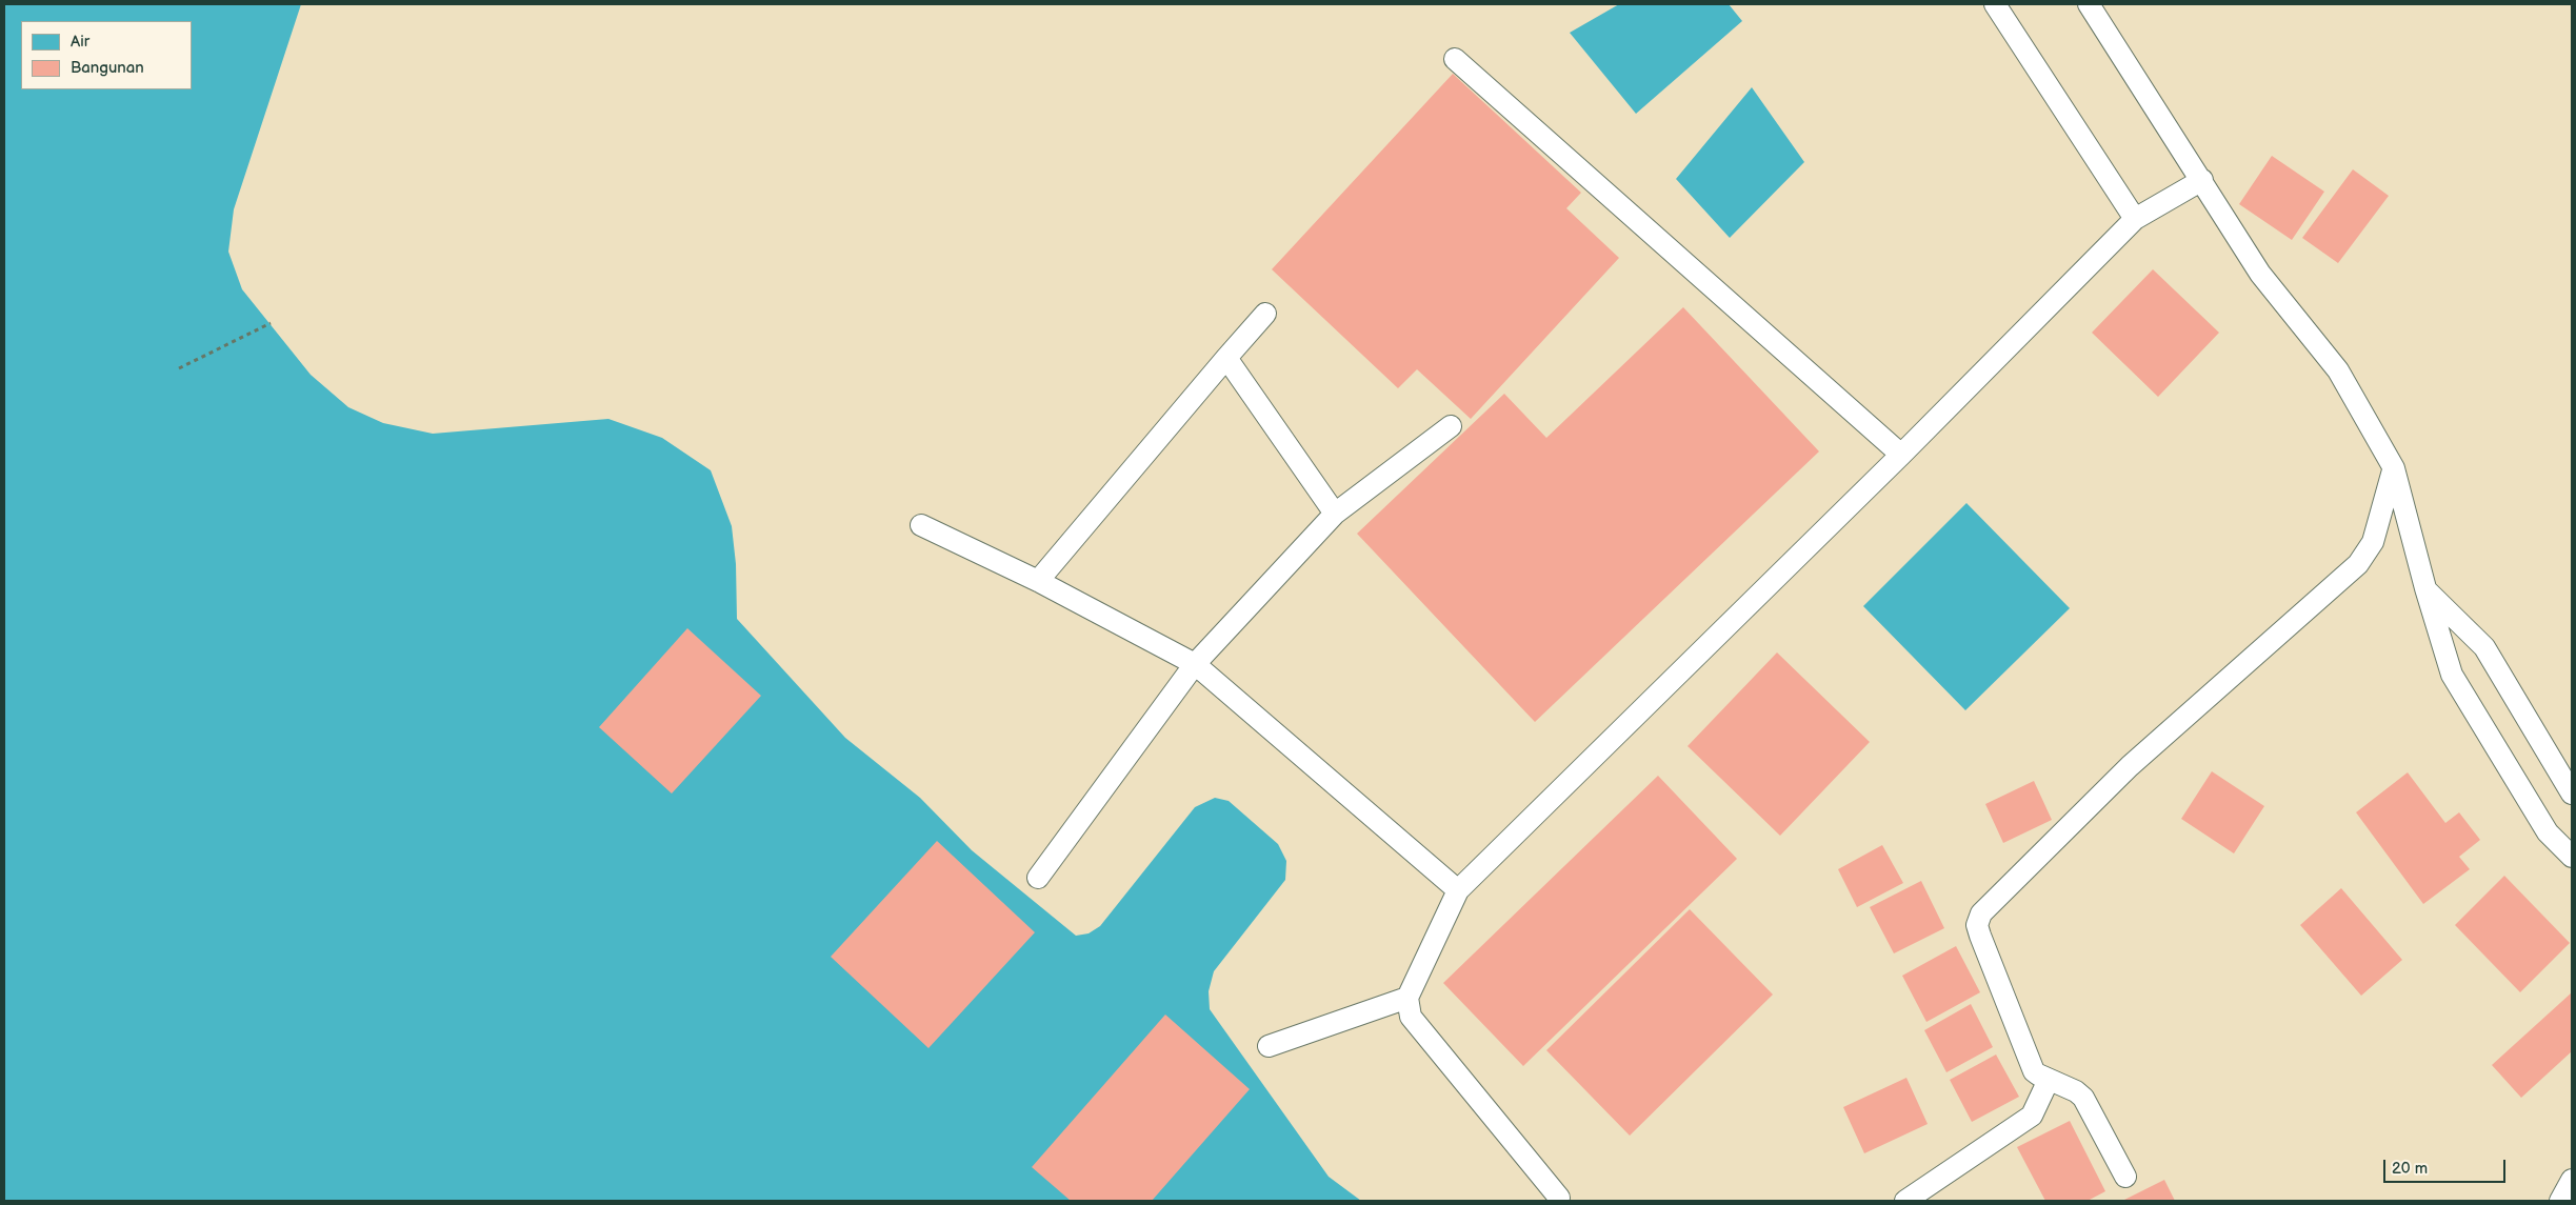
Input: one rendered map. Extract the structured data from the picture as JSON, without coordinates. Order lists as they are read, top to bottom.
{
  "legend": ["Air", "Bangunan"],
  "scale_bar": "20 m"
}
